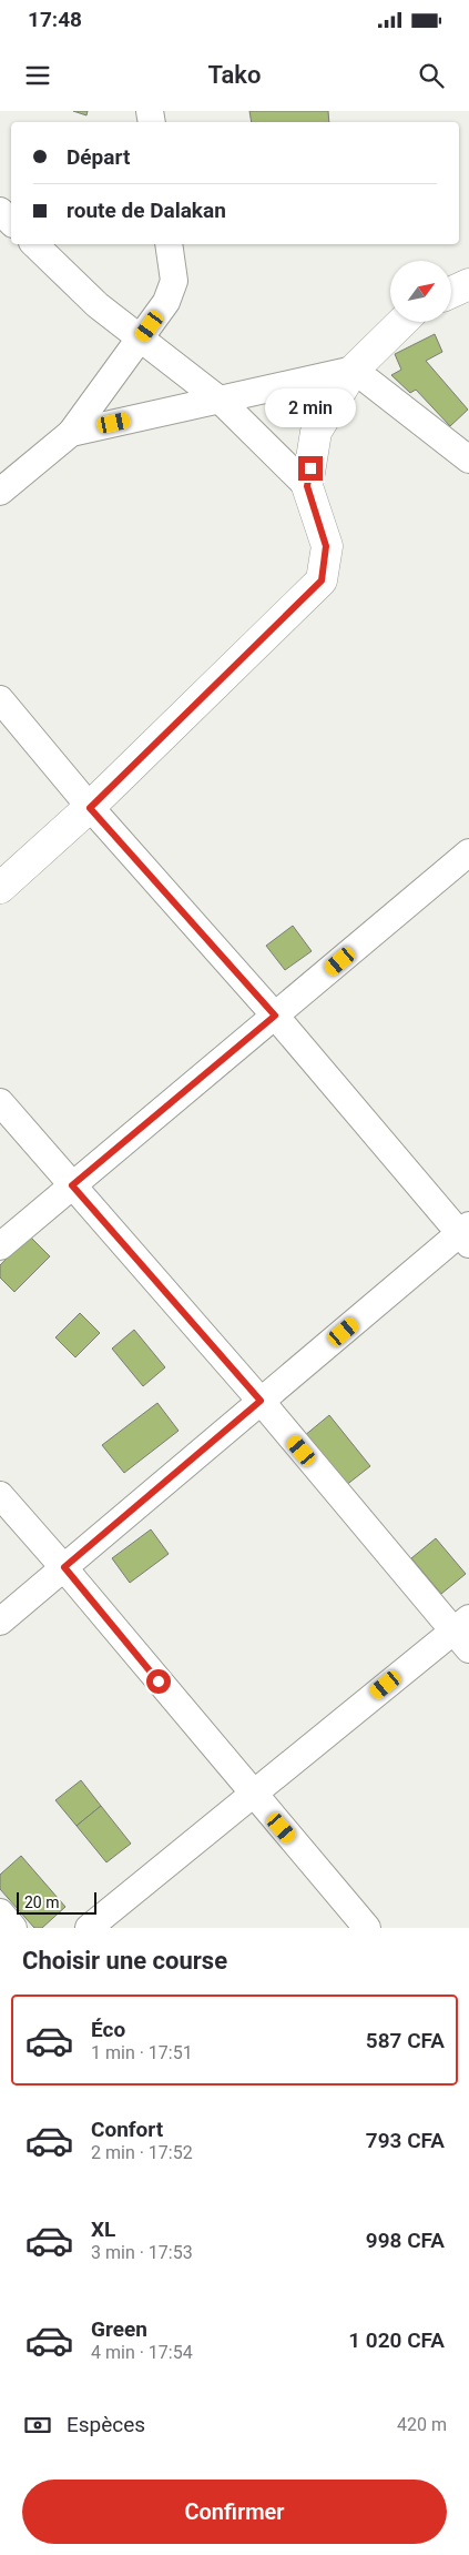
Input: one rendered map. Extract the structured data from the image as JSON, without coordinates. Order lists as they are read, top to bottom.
{
  "scale_bar": "20 m",
  "north": "top right",
  "page": {
    "status": "17:48",
    "header": "Tako",
    "banner": ["Départ", "route de Dalakan"],
    "bubble": "2 min",
    "scale": "20 m",
    "heading": "Choisir une course",
    "list": [
      {
        "name": "Éco",
        "note": "1 min · 17:51",
        "value": "587 CFA"
      },
      {
        "name": "Confort",
        "note": "2 min · 17:52",
        "value": "793 CFA"
      },
      {
        "name": "XL",
        "note": "3 min · 17:53",
        "value": "998 CFA"
      },
      {
        "name": "Green",
        "note": "4 min · 17:54",
        "value": "1 020 CFA"
      }
    ],
    "pay": ["Espèces", "420 m"],
    "buttons": "Confirmer"
  }
}
